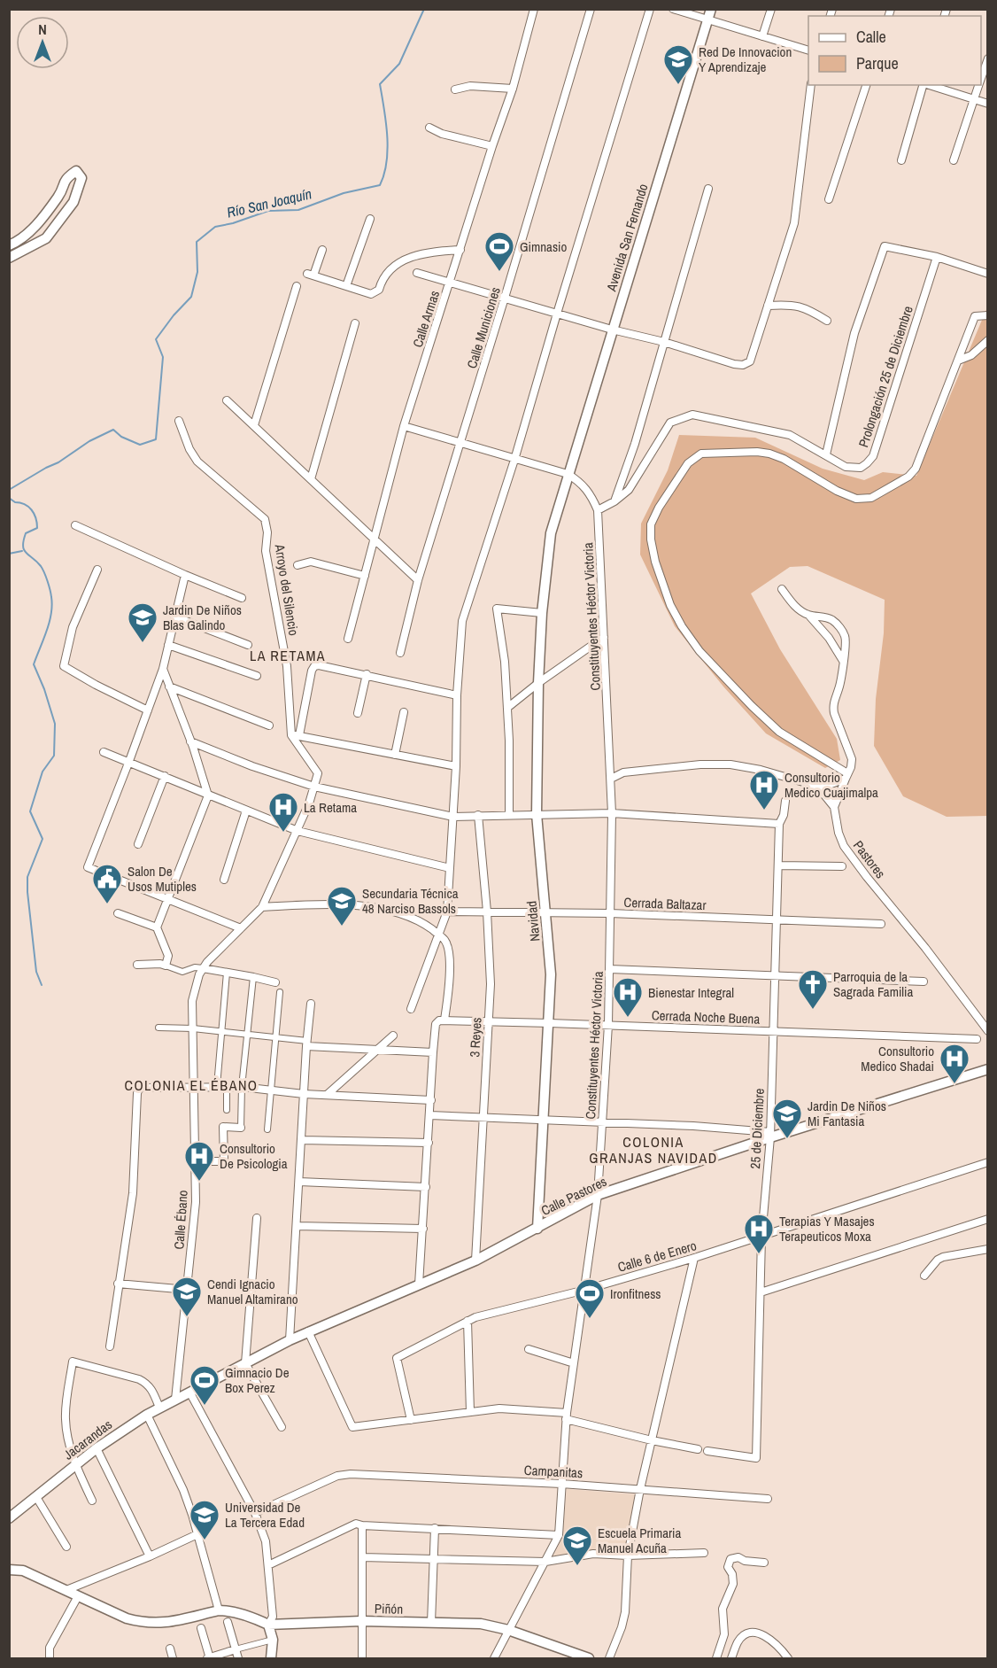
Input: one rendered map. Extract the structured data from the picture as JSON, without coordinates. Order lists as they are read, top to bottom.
{
  "streets": {
    "street": [
      "Avenida San Fernando",
      "Calle Armas",
      "Calle Municiones",
      "Prolongación 25 de Diciembre",
      "Arroyo del Silencio",
      "Constituyentes Héctor Victoria",
      "Pastores",
      "Cerrada Baltazar",
      "Navidad",
      "Cerrada Noche Buena",
      "3 Reyes",
      "25 de Diciembre",
      "Calle Pastores",
      "Calle Ébano",
      "Calle 6 de Enero",
      "Jacarandas",
      "Campanitas",
      "Piñón"
    ]
  },
  "crossings": [
    ["Avenida San Fernando", "Navidad"],
    ["Prolongación 25 de Diciembre", "Constituyentes Héctor Victoria"],
    ["Constituyentes Héctor Victoria", "Cerrada Baltazar"],
    ["Constituyentes Héctor Victoria", "Cerrada Noche Buena"],
    ["Constituyentes Héctor Victoria", "Calle Pastores"],
    ["Constituyentes Héctor Victoria", "Calle 6 de Enero"],
    ["Constituyentes Héctor Victoria", "Campanitas"],
    ["Constituyentes Héctor Victoria", "Piñón"],
    ["Cerrada Baltazar", "Navidad"],
    ["Cerrada Baltazar", "3 Reyes"],
    ["Cerrada Baltazar", "25 de Diciembre"],
    ["Navidad", "Cerrada Noche Buena"],
    ["Navidad", "Calle Pastores"],
    ["Cerrada Noche Buena", "3 Reyes"],
    ["Cerrada Noche Buena", "25 de Diciembre"],
    ["3 Reyes", "Calle Pastores"],
    ["25 de Diciembre", "Calle Pastores"],
    ["25 de Diciembre", "Calle 6 de Enero"],
    ["Calle Pastores", "Jacarandas"],
    ["Calle Ébano", "Jacarandas"]
  ],
  "districts": ["LA RETAMA", "COLONIA EL ÉBANO", "COLONIA GRANJAS NAVIDAD"],
  "water": ["Río San Joaquín"],
  "places": {
    "school or university": [
      "Red De Innovacion Y Aprendizaje",
      "Jardin De Niños Blas Galindo",
      "Secundaria Técnica 48 Narciso Bassols",
      "Jardin De Niños Mi Fantasia",
      "Cendi Ignacio Manuel Altamirano",
      "Universidad De La Tercera Edad",
      "Escuela Primaria Manuel Acuña"
    ],
    "sports": ["Gimnasio", "Ironfitness", "Gimnacio De Box Perez"],
    "hospital": [
      "Consultorio Medico Cuajimalpa",
      "La Retama",
      "Bienestar Integral",
      "Consultorio Medico Shadai",
      "Consultorio De Psicologia",
      "Terapias Y Masajes Terapeuticos Moxa"
    ],
    "public building": ["Salon De Usos Mutiples"],
    "church": ["Parroquia de la Sagrada Familia"]
  },
  "legend": ["Calle", "Parque"],
  "north": "top"
}
